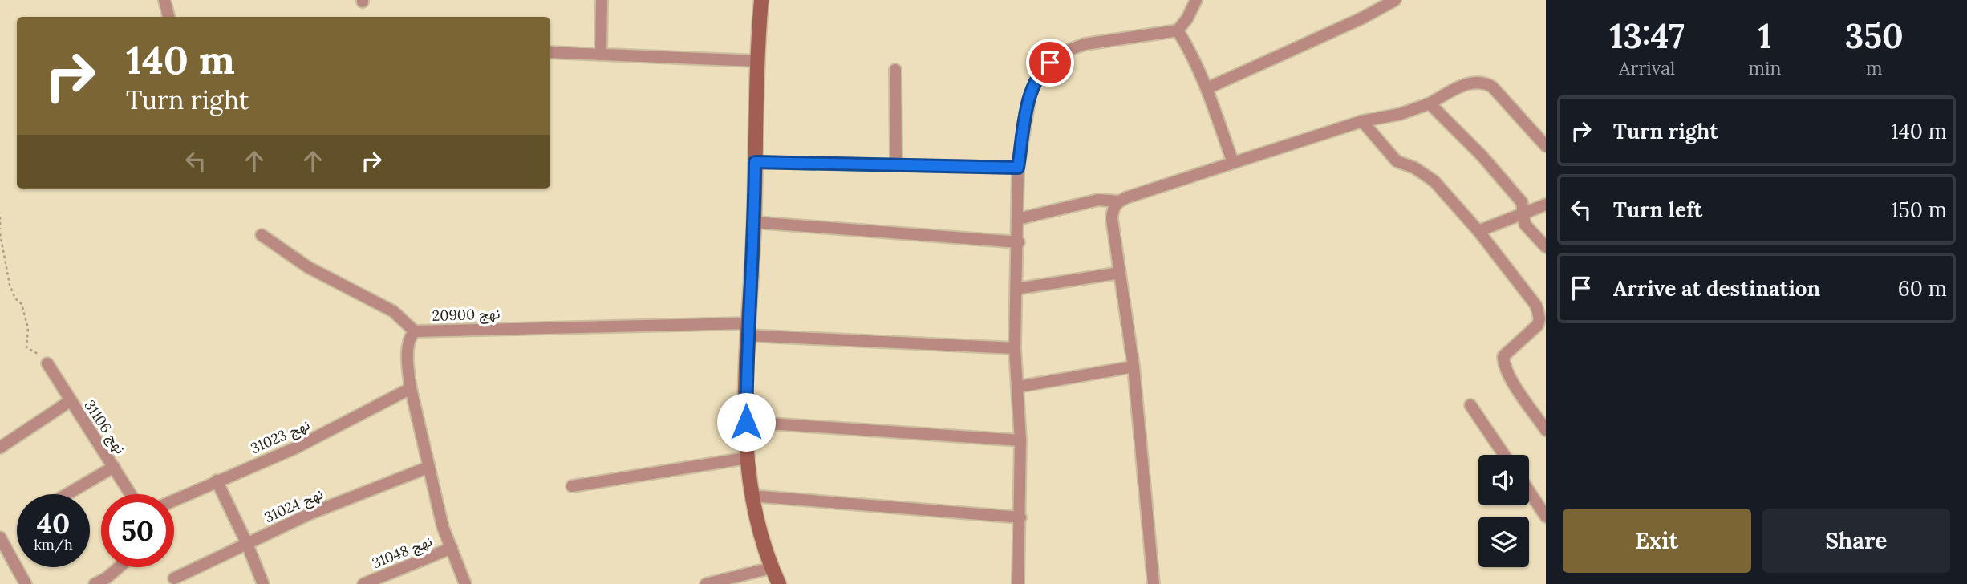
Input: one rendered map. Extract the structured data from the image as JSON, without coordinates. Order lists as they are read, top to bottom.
{
  "streets": {
    "street": [
      "نهج 20900",
      "نهج 31106",
      "نهج 31023",
      "نهج 31024",
      "نهج 31048"
    ]
  },
  "crossings": [
    ["نهج 20900", "نهج 31023"],
    ["نهج 20900", "نهج 31024"],
    ["نهج 20900", "نهج 31048"]
  ],
  "page": {
    "eta": [
      "13:47",
      "Arrival",
      "1",
      "min",
      "350",
      "m"
    ],
    "turn": ["140 m", "Turn right"],
    "list": [
      {
        "name": "Turn right",
        "value": "140 m"
      },
      {
        "name": "Turn left",
        "value": "150 m"
      },
      {
        "name": "Arrive at destination",
        "value": "60 m"
      }
    ],
    "speed": "40 km/h",
    "limit": "50",
    "buttons": ["Exit", "Share"]
  }
}
